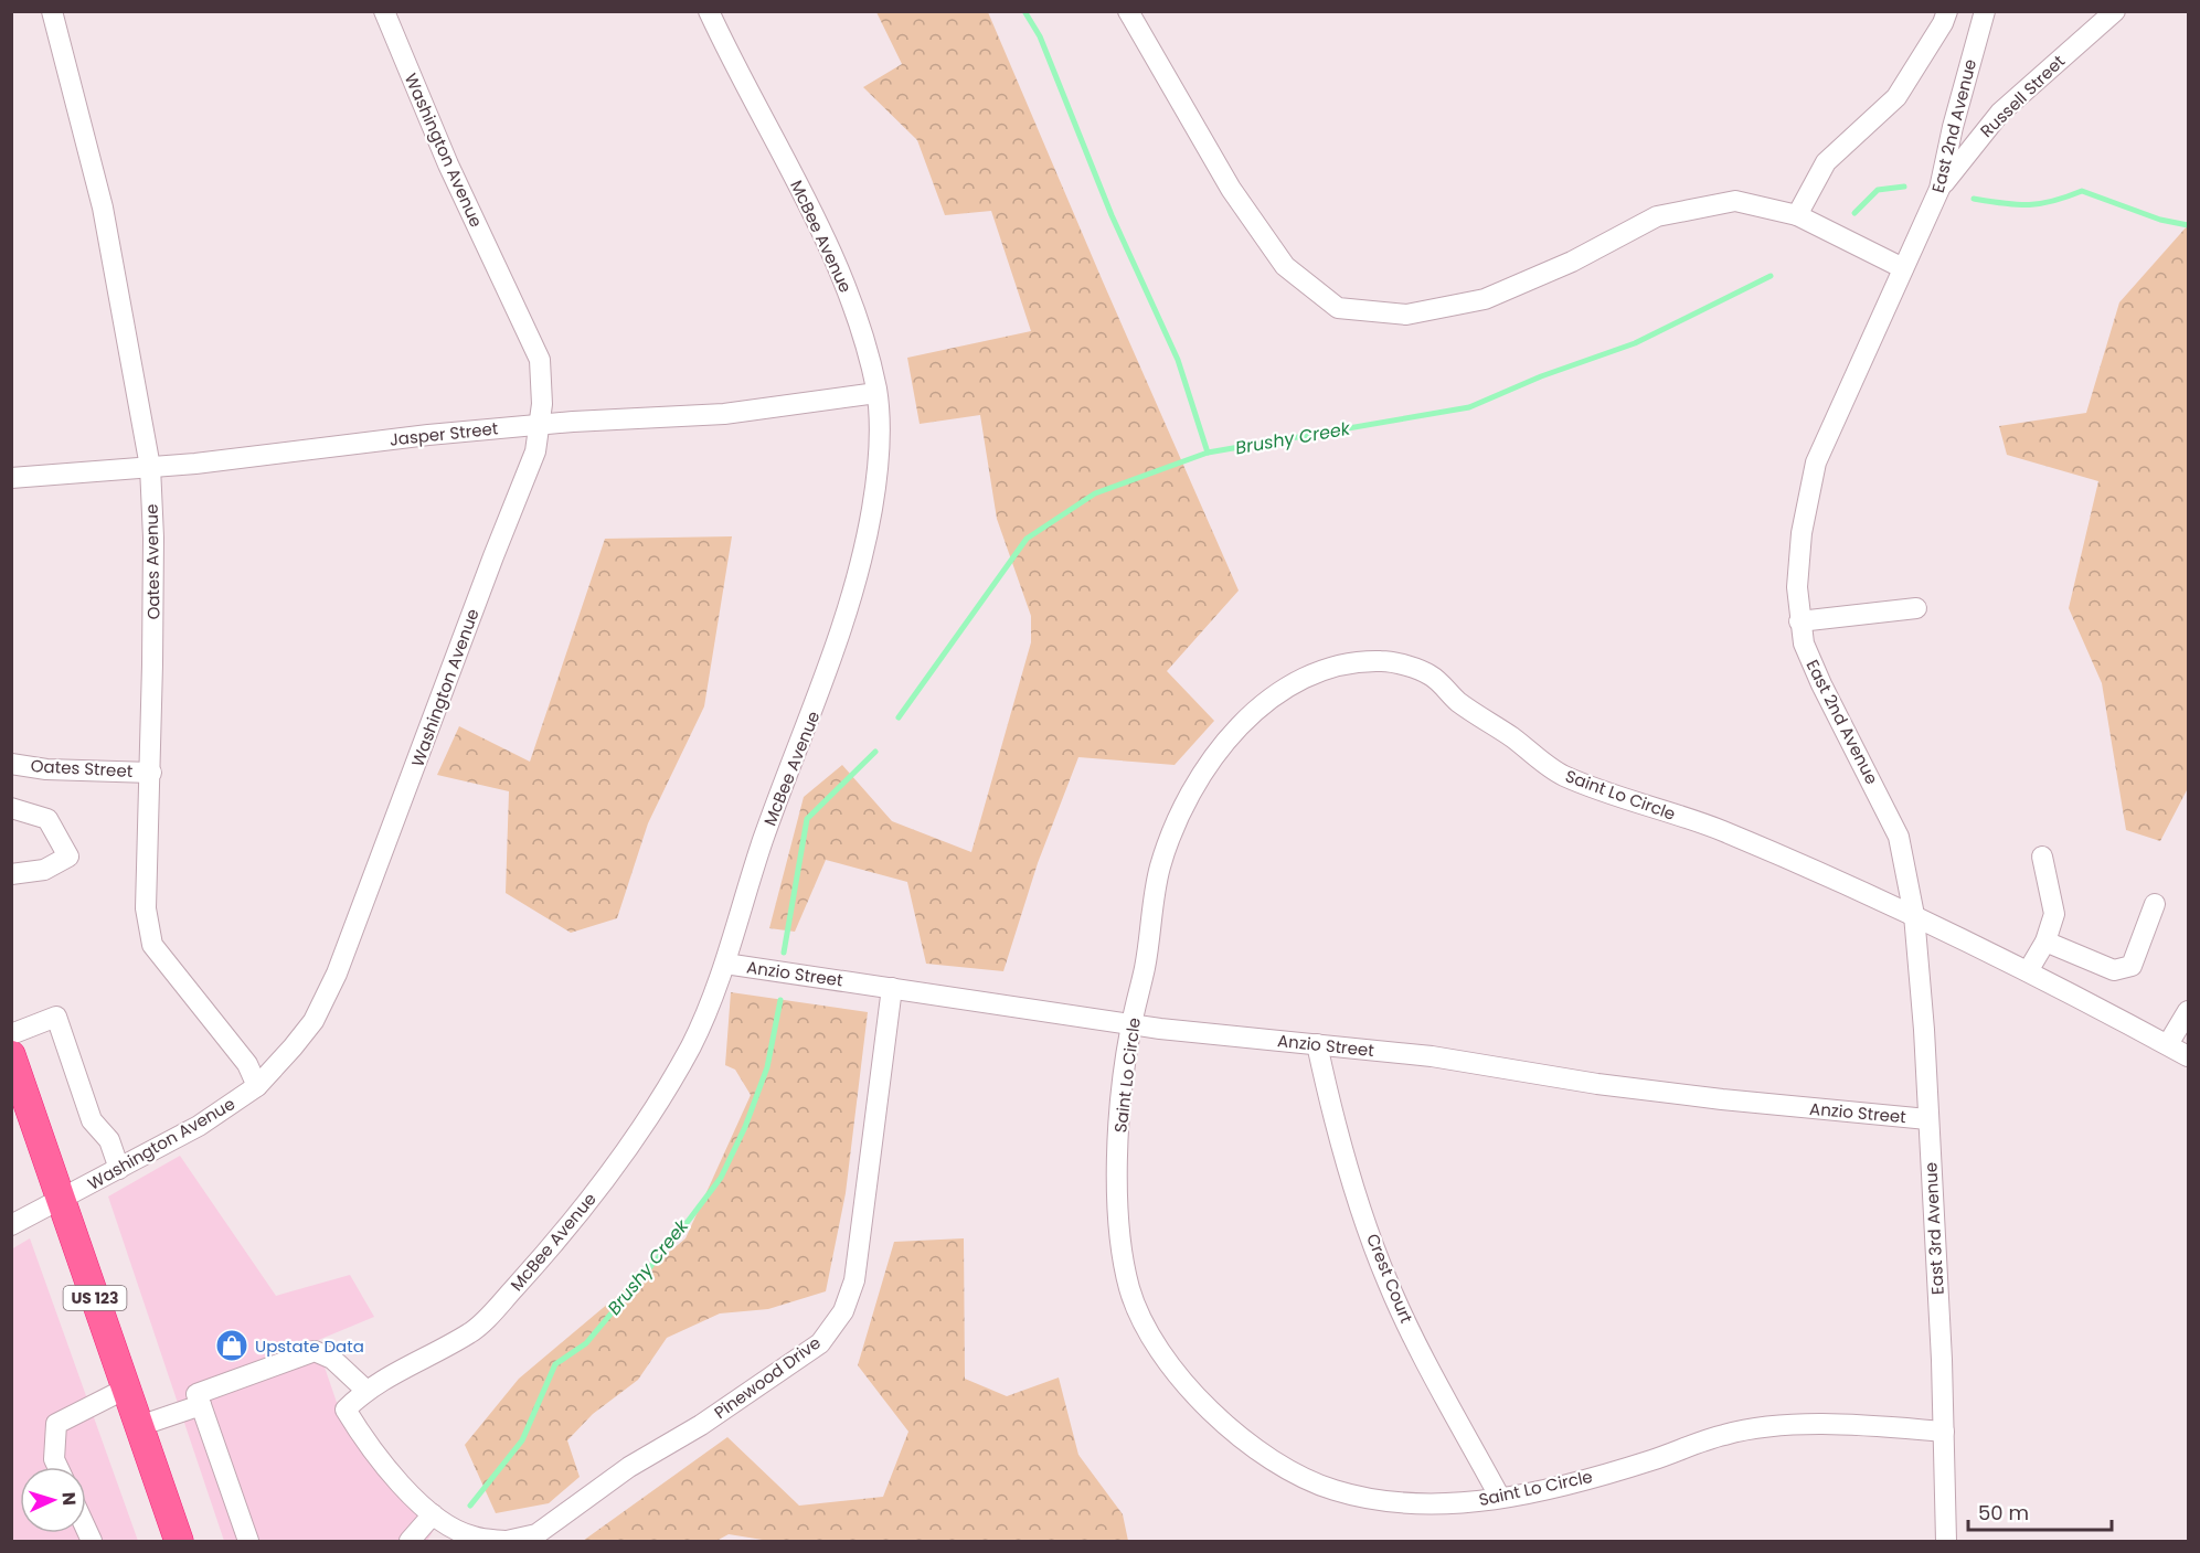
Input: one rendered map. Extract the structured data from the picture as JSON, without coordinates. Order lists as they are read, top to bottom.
{
  "streets": {
    "highway": ["US 123"],
    "street": [
      "Russell Street",
      "East 2nd Avenue",
      "Washington Avenue",
      "McBee Avenue",
      "Jasper Street",
      "Oates Avenue",
      "Oates Street",
      "Saint Lo Circle",
      "Anzio Street",
      "East 3rd Avenue",
      "Crest Court",
      "Pinewood Drive"
    ]
  },
  "crossings": [
    ["Russell Street", "East 2nd Avenue"],
    ["East 2nd Avenue", "Saint Lo Circle"],
    ["East 2nd Avenue", "East 3rd Avenue"],
    ["Washington Avenue", "Jasper Street"],
    ["Washington Avenue", "Oates Avenue"],
    ["Washington Avenue", "US 123"],
    ["McBee Avenue", "Jasper Street"],
    ["McBee Avenue", "Anzio Street"],
    ["McBee Avenue", "Pinewood Drive"],
    ["Jasper Street", "Oates Avenue"],
    ["Oates Avenue", "Oates Street"],
    ["Saint Lo Circle", "Anzio Street"],
    ["Saint Lo Circle", "East 3rd Avenue"],
    ["Saint Lo Circle", "Crest Court"],
    ["Anzio Street", "East 3rd Avenue"],
    ["Anzio Street", "Crest Court"],
    ["Anzio Street", "Pinewood Drive"]
  ],
  "water": ["Brushy Creek"],
  "places": {
    "shop": ["Upstate Data"]
  },
  "scale_bar": "50 m",
  "north": "right"
}
